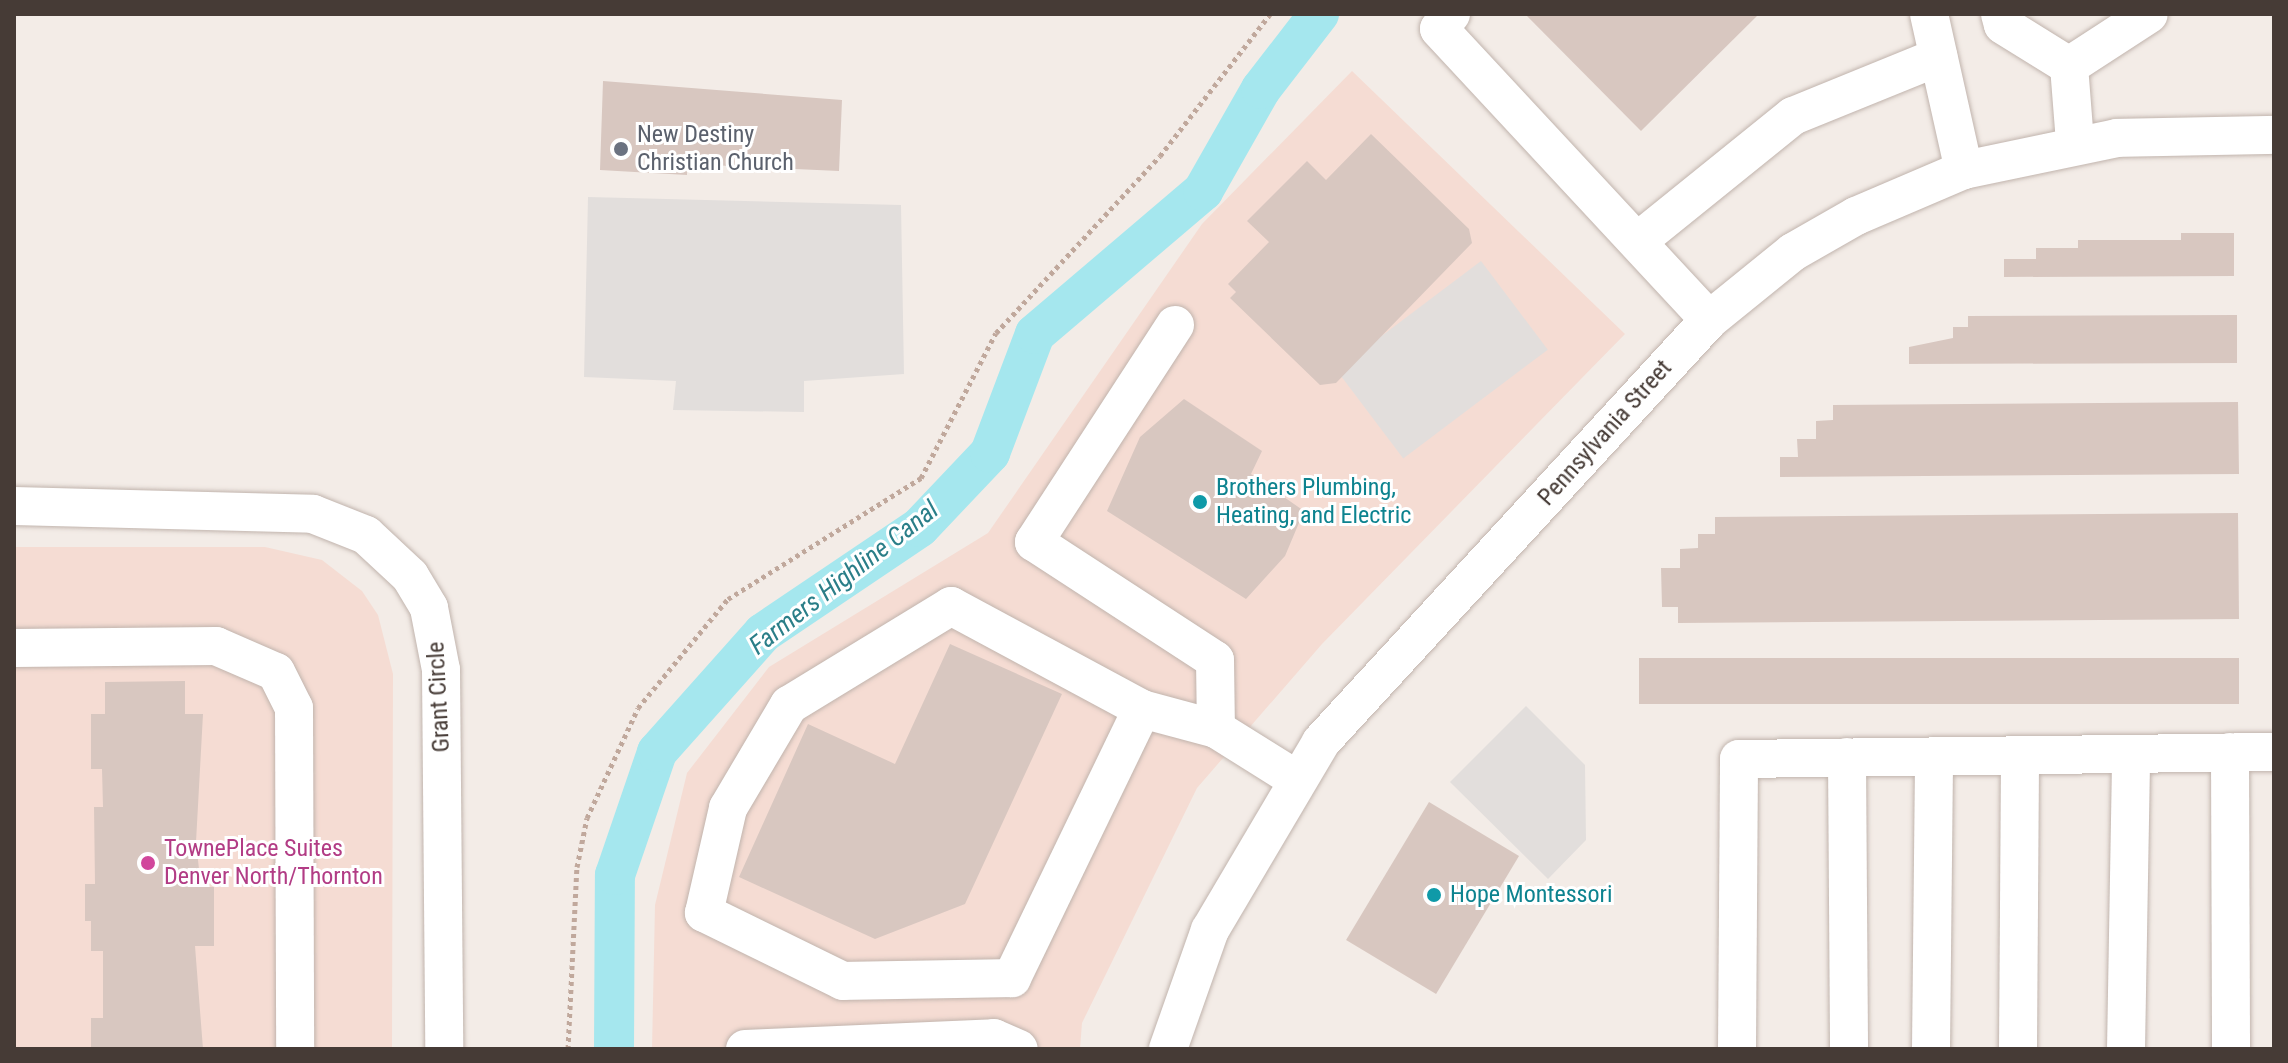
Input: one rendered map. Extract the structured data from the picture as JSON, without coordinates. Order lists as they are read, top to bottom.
{
  "streets": {
    "street": ["Pennsylvania Street", "Grant Circle"]
  },
  "water": ["Farmers Highline Canal"],
  "places": [
    "New Destiny Christian Church",
    "Brothers Plumbing, Heating, and Electric",
    "TownePlace Suites Denver North/Thornton",
    "Hope Montessori"
  ]
}
